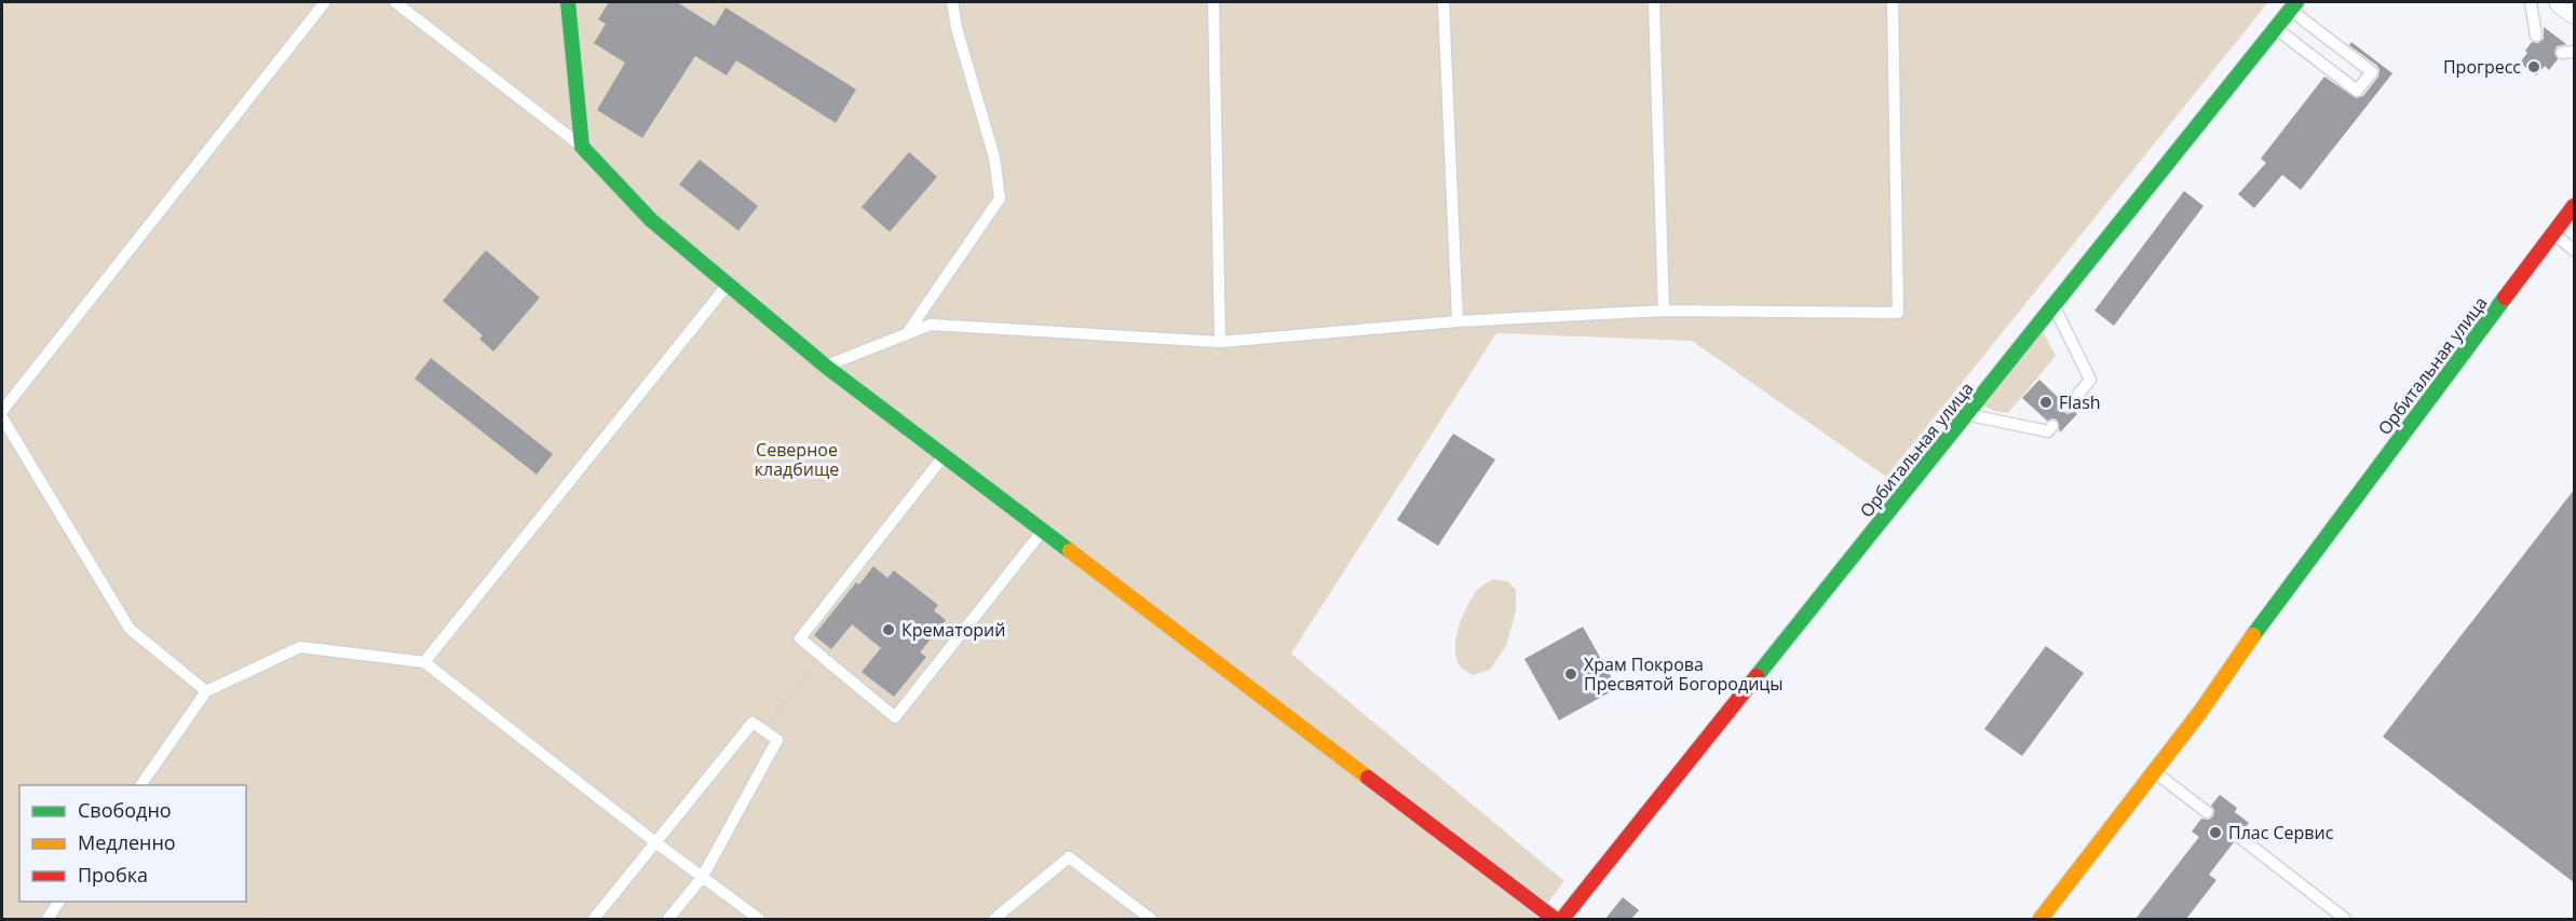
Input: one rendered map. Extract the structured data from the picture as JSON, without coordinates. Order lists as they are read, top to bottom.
{
  "streets": {
    "street": ["Орбитальная улица"]
  },
  "parks": ["Северное кладбище"],
  "places": [
    "Прогресс",
    "Flash",
    "Крематорий",
    "Храм Покрова Пресвятой Богородицы",
    "Плас Сервис"
  ],
  "legend": ["Свободно", "Медленно", "Пробка"]
}
